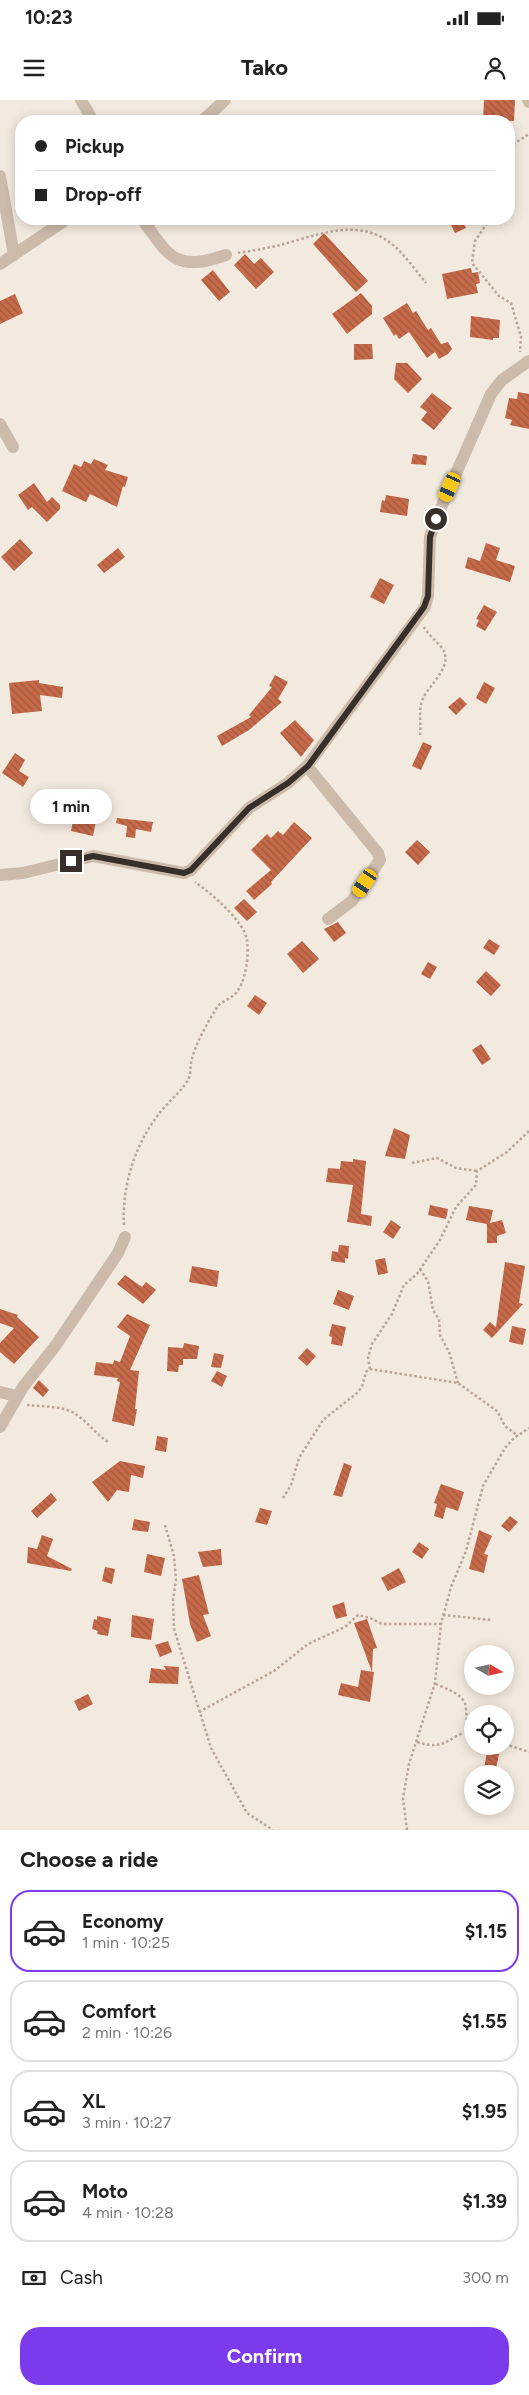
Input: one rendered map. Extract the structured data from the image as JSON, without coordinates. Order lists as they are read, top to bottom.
{
  "north": "right",
  "page": {
    "status": "10:23",
    "header": "Tako",
    "banner": ["Pickup", "Drop-off"],
    "bubble": "1 min",
    "heading": "Choose a ride",
    "list": [
      {
        "name": "Economy",
        "note": "1 min · 10:25",
        "value": "$1.15"
      },
      {
        "name": "Comfort",
        "note": "2 min · 10:26",
        "value": "$1.55"
      },
      {
        "name": "XL",
        "note": "3 min · 10:27",
        "value": "$1.95"
      },
      {
        "name": "Moto",
        "note": "4 min · 10:28",
        "value": "$1.39"
      }
    ],
    "pay": ["Cash", "300 m"],
    "buttons": "Confirm"
  }
}
